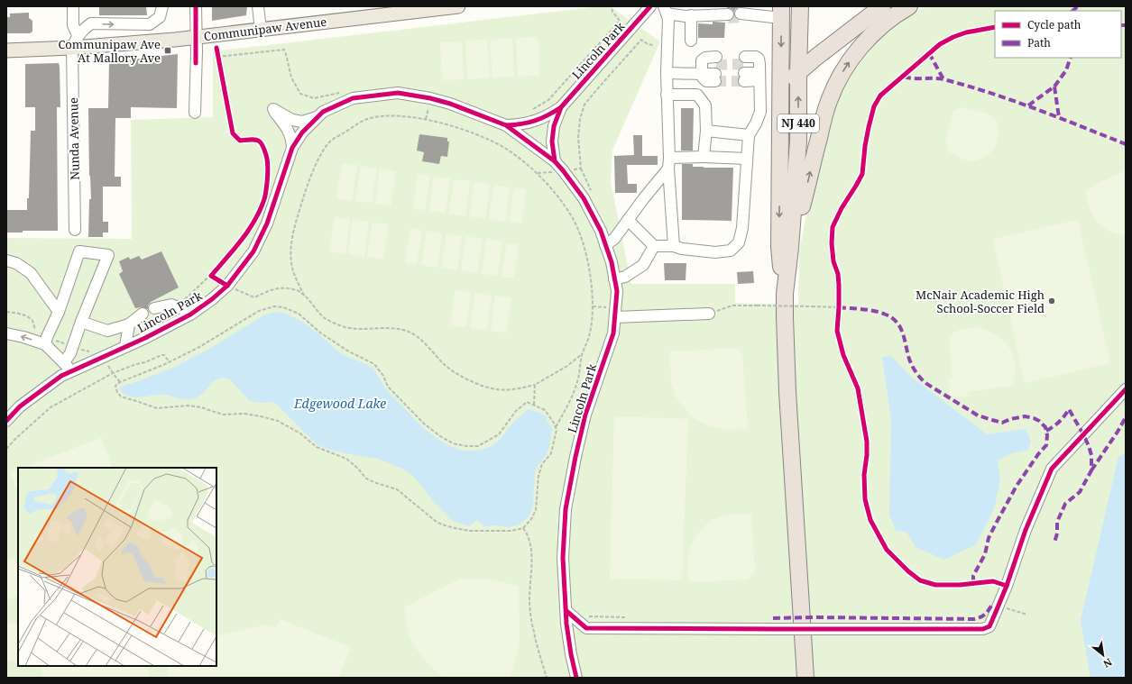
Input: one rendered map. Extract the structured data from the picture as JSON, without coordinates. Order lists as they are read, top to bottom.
{
  "streets": {
    "highway": ["NJ 440"],
    "main road": ["Communipaw Avenue"],
    "street": ["Lincoln Park", "Nunda Avenue"]
  },
  "crossings": [
    ["Communipaw Avenue", "Nunda Avenue"]
  ],
  "water": ["Edgewood Lake"],
  "places": {
    "transit": ["Communipaw Ave At Mallory Ave"],
    "other": ["McNair Academic High School-Soccer Field"]
  },
  "legend": ["Cycle path", "Path"],
  "north": "bottom right"
}
